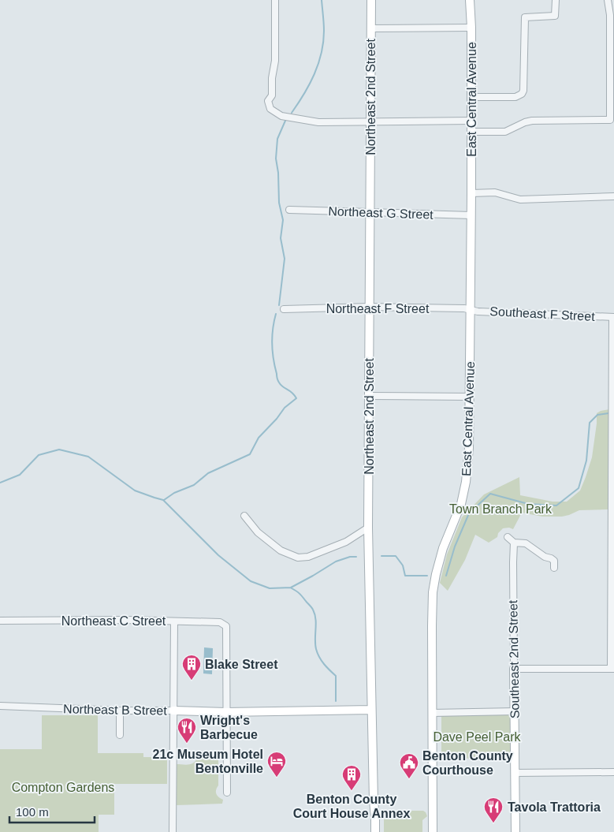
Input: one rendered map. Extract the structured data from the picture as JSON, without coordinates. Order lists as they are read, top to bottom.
{
  "streets": {
    "street": [
      "Northeast 2nd Street",
      "East Central Avenue",
      "Northeast G Street",
      "Northeast F Street",
      "Southeast F Street",
      "Northeast C Street",
      "Southeast 2nd Street",
      "Northeast B Street"
    ]
  },
  "crossings": [
    ["Northeast 2nd Street", "Northeast G Street"],
    ["Northeast 2nd Street", "Northeast F Street"],
    ["Northeast 2nd Street", "Northeast B Street"],
    ["East Central Avenue", "Northeast G Street"],
    ["East Central Avenue", "Northeast F Street"],
    ["East Central Avenue", "Southeast F Street"],
    ["Northeast F Street", "Southeast F Street"],
    ["Northeast C Street", "Northeast B Street"]
  ],
  "parks": ["Town Branch Park", "Dave Peel Park", "Compton Gardens"],
  "places": {
    "building": ["Blake Street", "Benton County Court House Annex"],
    "restaurant": ["Wright's Barbecue", "Tavola Trattoria"],
    "hotel": ["21c Museum Hotel Bentonville"],
    "public building": ["Benton County Courthouse"]
  },
  "scale_bar": "100 m"
}
